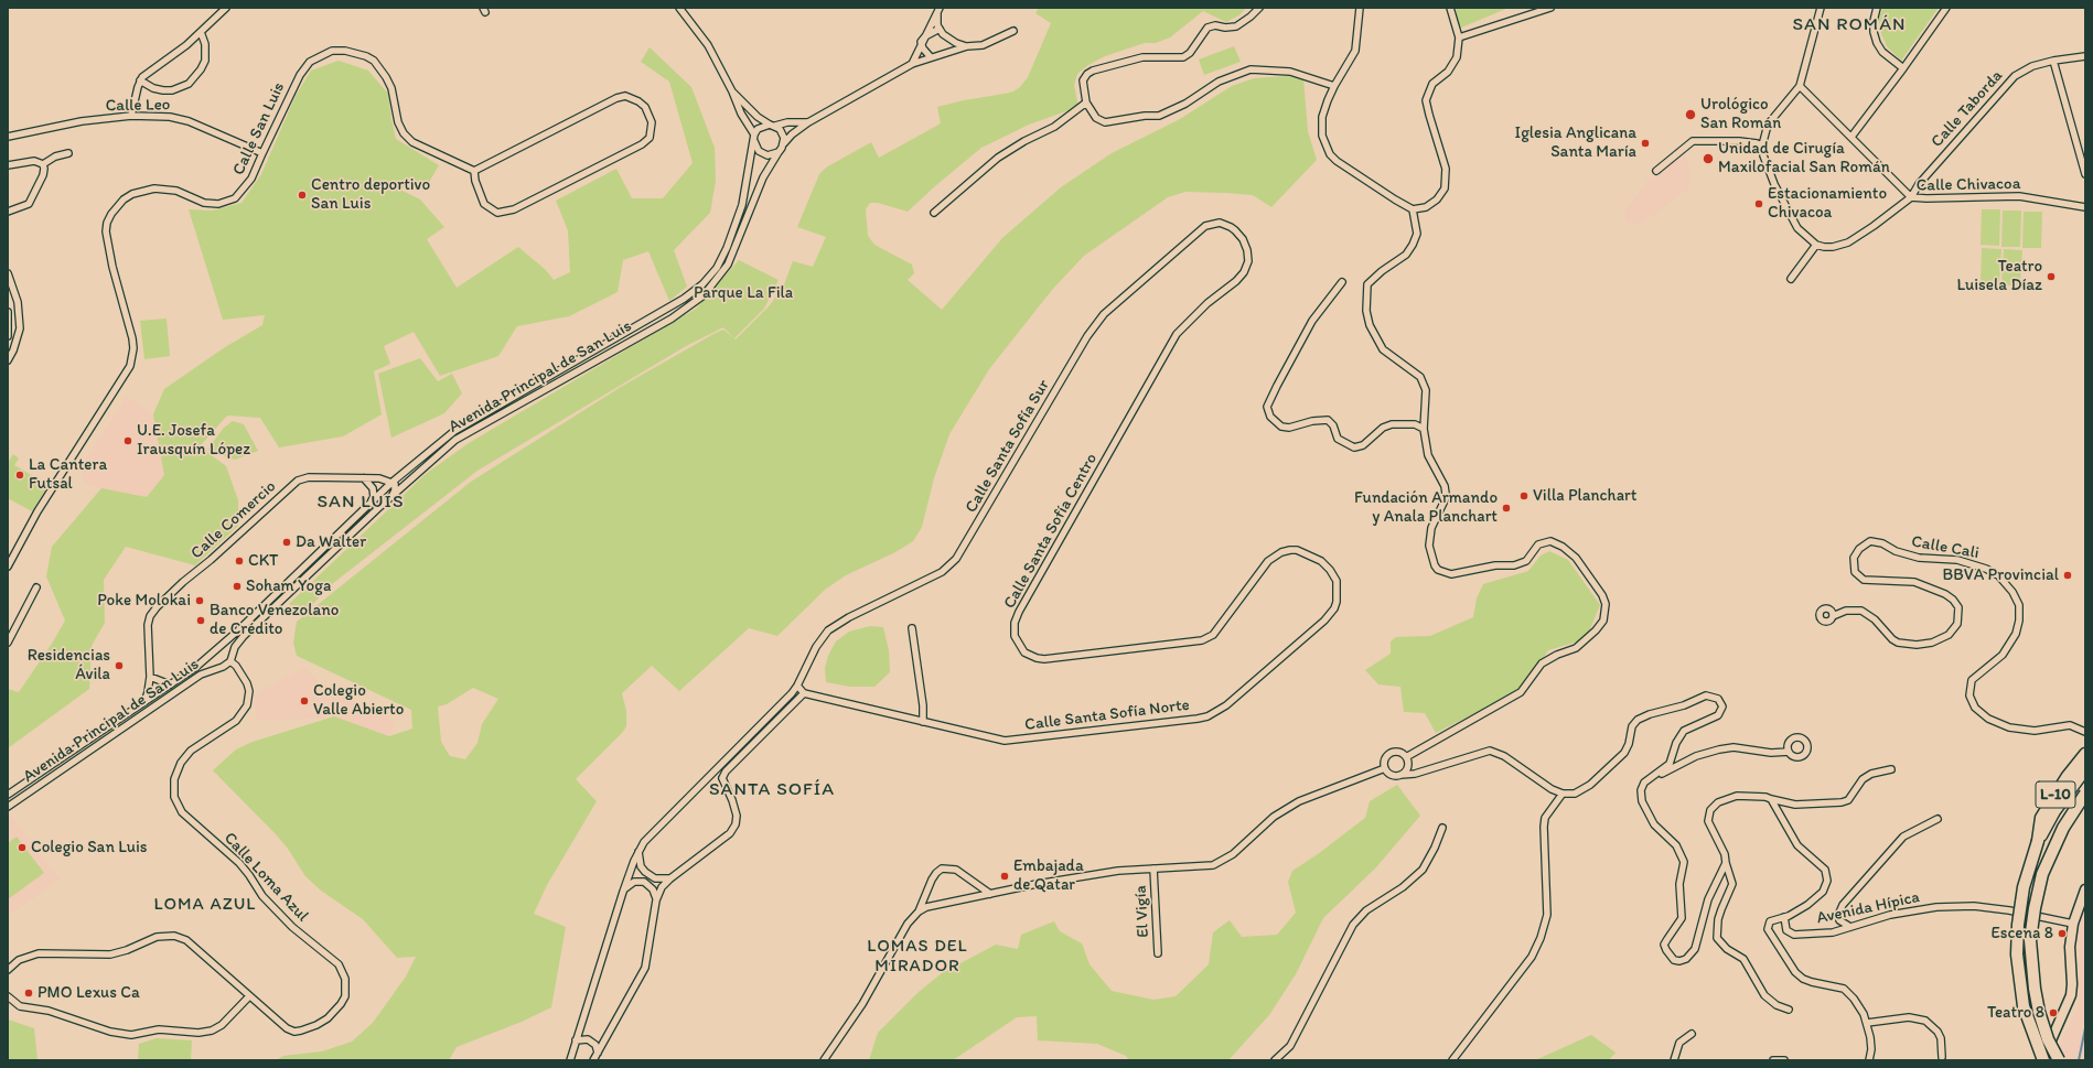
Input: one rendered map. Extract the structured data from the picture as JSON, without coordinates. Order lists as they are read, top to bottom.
{
  "streets": {
    "highway": ["L-10"],
    "street": [
      "Calle Leo",
      "Calle Taborda",
      "Calle San Luis",
      "Calle Chivacoa",
      "Avenida Principal de San Luis",
      "Calle Santa Sofía Sur",
      "Calle Comercio",
      "Calle Santa Sofía Centro",
      "Calle Cali",
      "Calle Santa Sofía Norte",
      "Calle Loma Azul",
      "Avenida Hípica",
      "El Vigía"
    ]
  },
  "crossings": [
    ["Calle Leo", "Calle San Luis"],
    ["Calle Taborda", "Calle Chivacoa"],
    ["Avenida Principal de San Luis", "Calle Comercio"],
    ["Avenida Principal de San Luis", "Calle Loma Azul"],
    ["Calle Santa Sofía Sur", "Calle Santa Sofía Centro"],
    ["Calle Santa Sofía Centro", "Calle Santa Sofía Norte"],
    ["L-10", "Avenida Hípica"]
  ],
  "districts": [
    "SAN ROMÁN",
    "SAN LUIS",
    "SANTA SOFÍA",
    "LOMA AZUL",
    "LOMAS DEL MIRADOR"
  ],
  "parks": ["Parque La Fila"],
  "places": [
    "Urológico San Román",
    "Iglesia Anglicana Santa María",
    "Unidad de Cirugía Maxilofacial San Román",
    "Centro deportivo San Luis",
    "Estacionamiento Chivacoa",
    "Teatro Luisela Díaz",
    "U.E. Josefa Irausquín López",
    "La Cantera Futsal",
    "Villa Planchart",
    "Fundación Armando y Anala Planchart",
    "Da Walter",
    "CKT",
    "BBVA Provincial",
    "Soham Yoga",
    "Poke Molokai",
    "Banco Venezolano de Crédito",
    "Residencias Ávila",
    "Colegio Valle Abierto",
    "Colegio San Luis",
    "Embajada de Qatar",
    "Escena 8",
    "PMO Lexus Ca",
    "Teatro 8"
  ]
}
